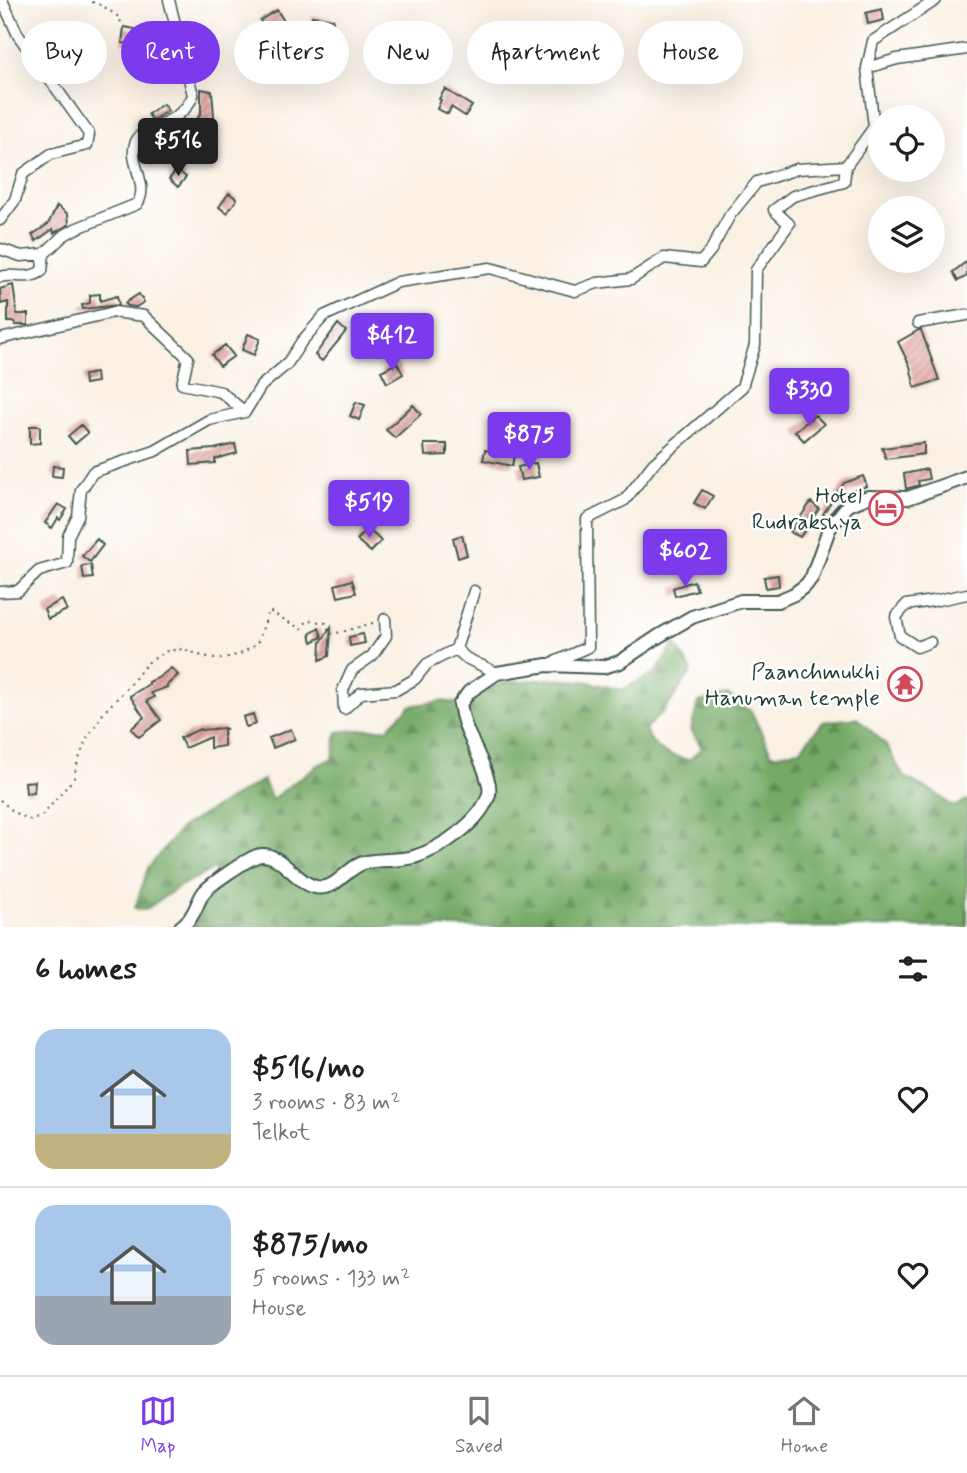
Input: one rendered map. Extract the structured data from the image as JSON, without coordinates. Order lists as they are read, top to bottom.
{
  "places": {
    "hotel": ["Hotel Rudrakshya"],
    "temple": ["Paanchmukhi Hanuman temple"]
  },
  "page": {
    "chip": [
      "Buy",
      "Rent",
      "Filters",
      "New",
      "Apartment",
      "House"
    ],
    "price": [
      "$516",
      "$412",
      "$330",
      "$875",
      "$519",
      "$602"
    ],
    "heading": "6 homes",
    "list": [
      {
        "name": "$516/mo",
        "note": "3 rooms · 83 m² · Telkot"
      },
      {
        "name": "$875/mo",
        "note": "5 rooms · 133 m² · House"
      }
    ],
    "tabs": ["Map", "Saved", "Home"]
  }
}
